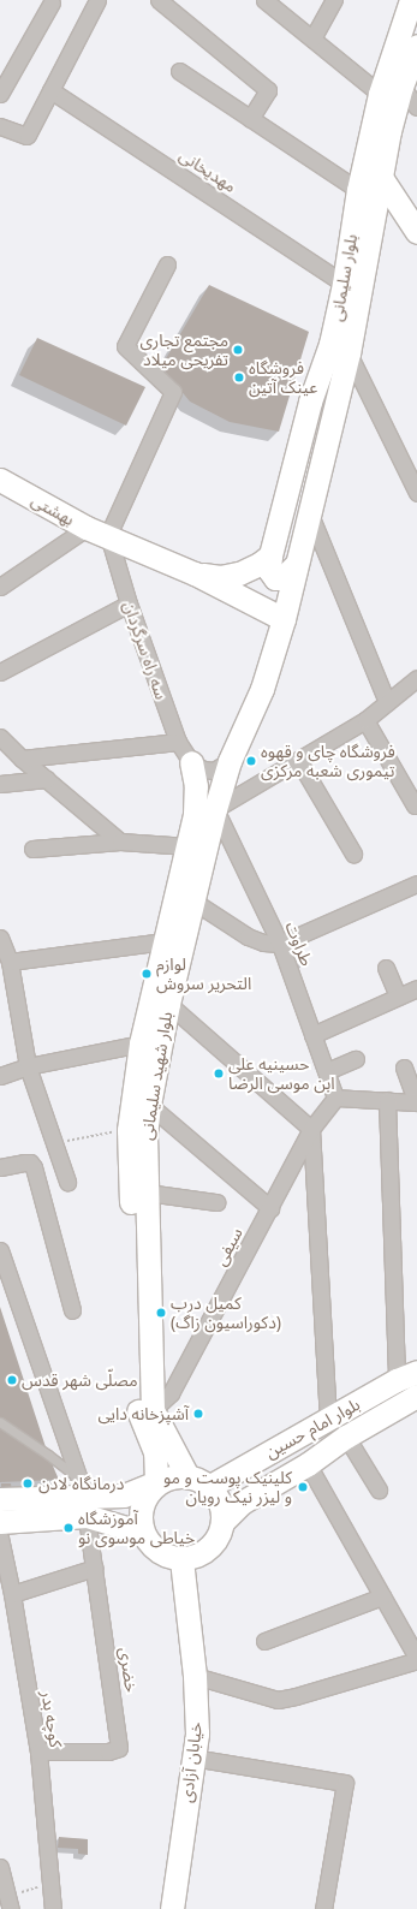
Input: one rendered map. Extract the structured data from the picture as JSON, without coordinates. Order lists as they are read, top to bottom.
{
  "streets": {
    "main road": [
      "بلوار سلیمانی",
      "بهشتی",
      "بلوار شهید سلیمانی",
      "بلوار امام حسین",
      "خیابان آزادی"
    ],
    "street": [
      "مهدیخانی",
      "سه راه سرگردان",
      "طراوت",
      "سیفی",
      "خضری",
      "کوچه بدر"
    ]
  },
  "crossings": [
    ["مهدیخانی", "بلوار سلیمانی"],
    ["بهشتی", "سه راه سرگردان"],
    ["سه راه سرگردان", "بلوار شهید سلیمانی"],
    ["طراوت", "بلوار شهید سلیمانی"],
    ["طراوت", "سیفی"],
    ["بلوار شهید سلیمانی", "سیفی"],
    ["بلوار شهید سلیمانی", "بلوار امام حسین"],
    ["بلوار شهید سلیمانی", "خیابان آزادی"],
    ["بلوار امام حسین", "خیابان آزادی"],
    ["خضری", "کوچه بدر"]
  ],
  "places": [
    "مجتمع تجاری تفریحی میلاد",
    "فروشگاه عینک آتین",
    "فروشگاه چای و قهوه تیموری شعبه مرکزی",
    "لوازم التحریر سروش",
    "حسینیه علی ابن موسی الرضا",
    "کمیل درب (دکوراسیون زاگ)",
    "مصلّی شهر قدس",
    "آشپزخانه دایی",
    "درمانگاه لادن",
    "کلینیک پوست و مو و لیزر نیک رویان",
    "آموزشگاه خیاطی موسوی نو"
  ]
}
